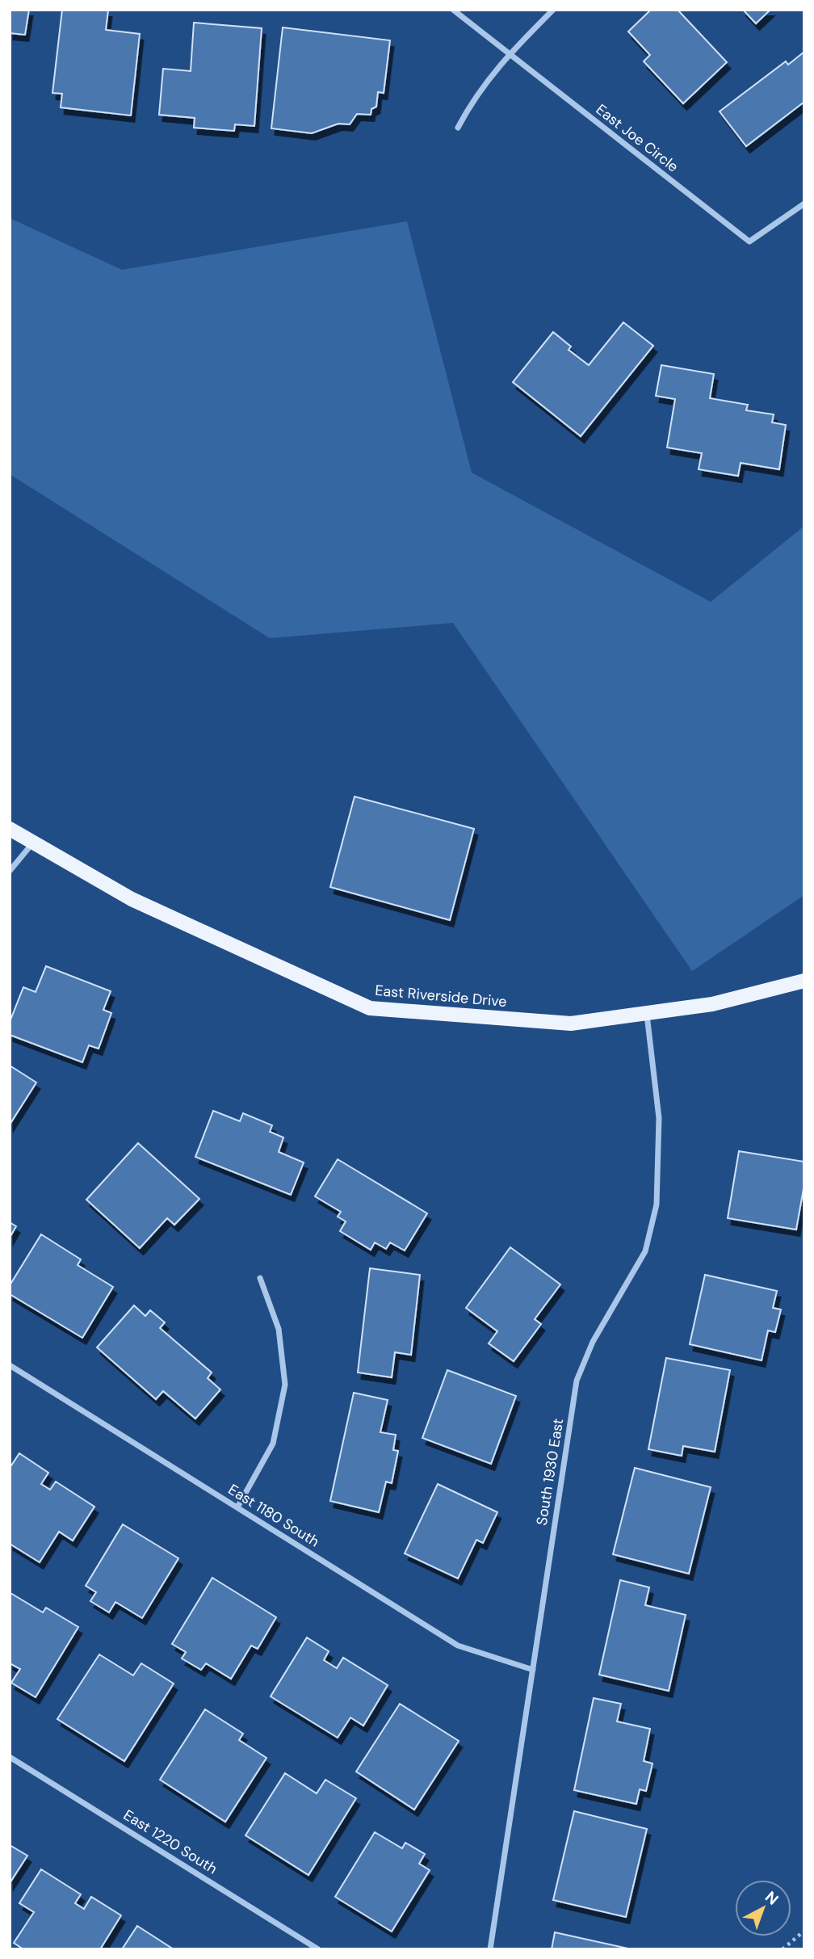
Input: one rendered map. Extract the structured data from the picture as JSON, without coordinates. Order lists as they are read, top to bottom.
{
  "streets": {
    "main road": ["East Riverside Drive"],
    "street": [
      "East Joe Circle",
      "South 1930 East",
      "East 1180 South",
      "East 1220 South"
    ]
  },
  "crossings": [
    ["East Riverside Drive", "South 1930 East"],
    ["South 1930 East", "East 1180 South"]
  ],
  "north": "top right"
}
